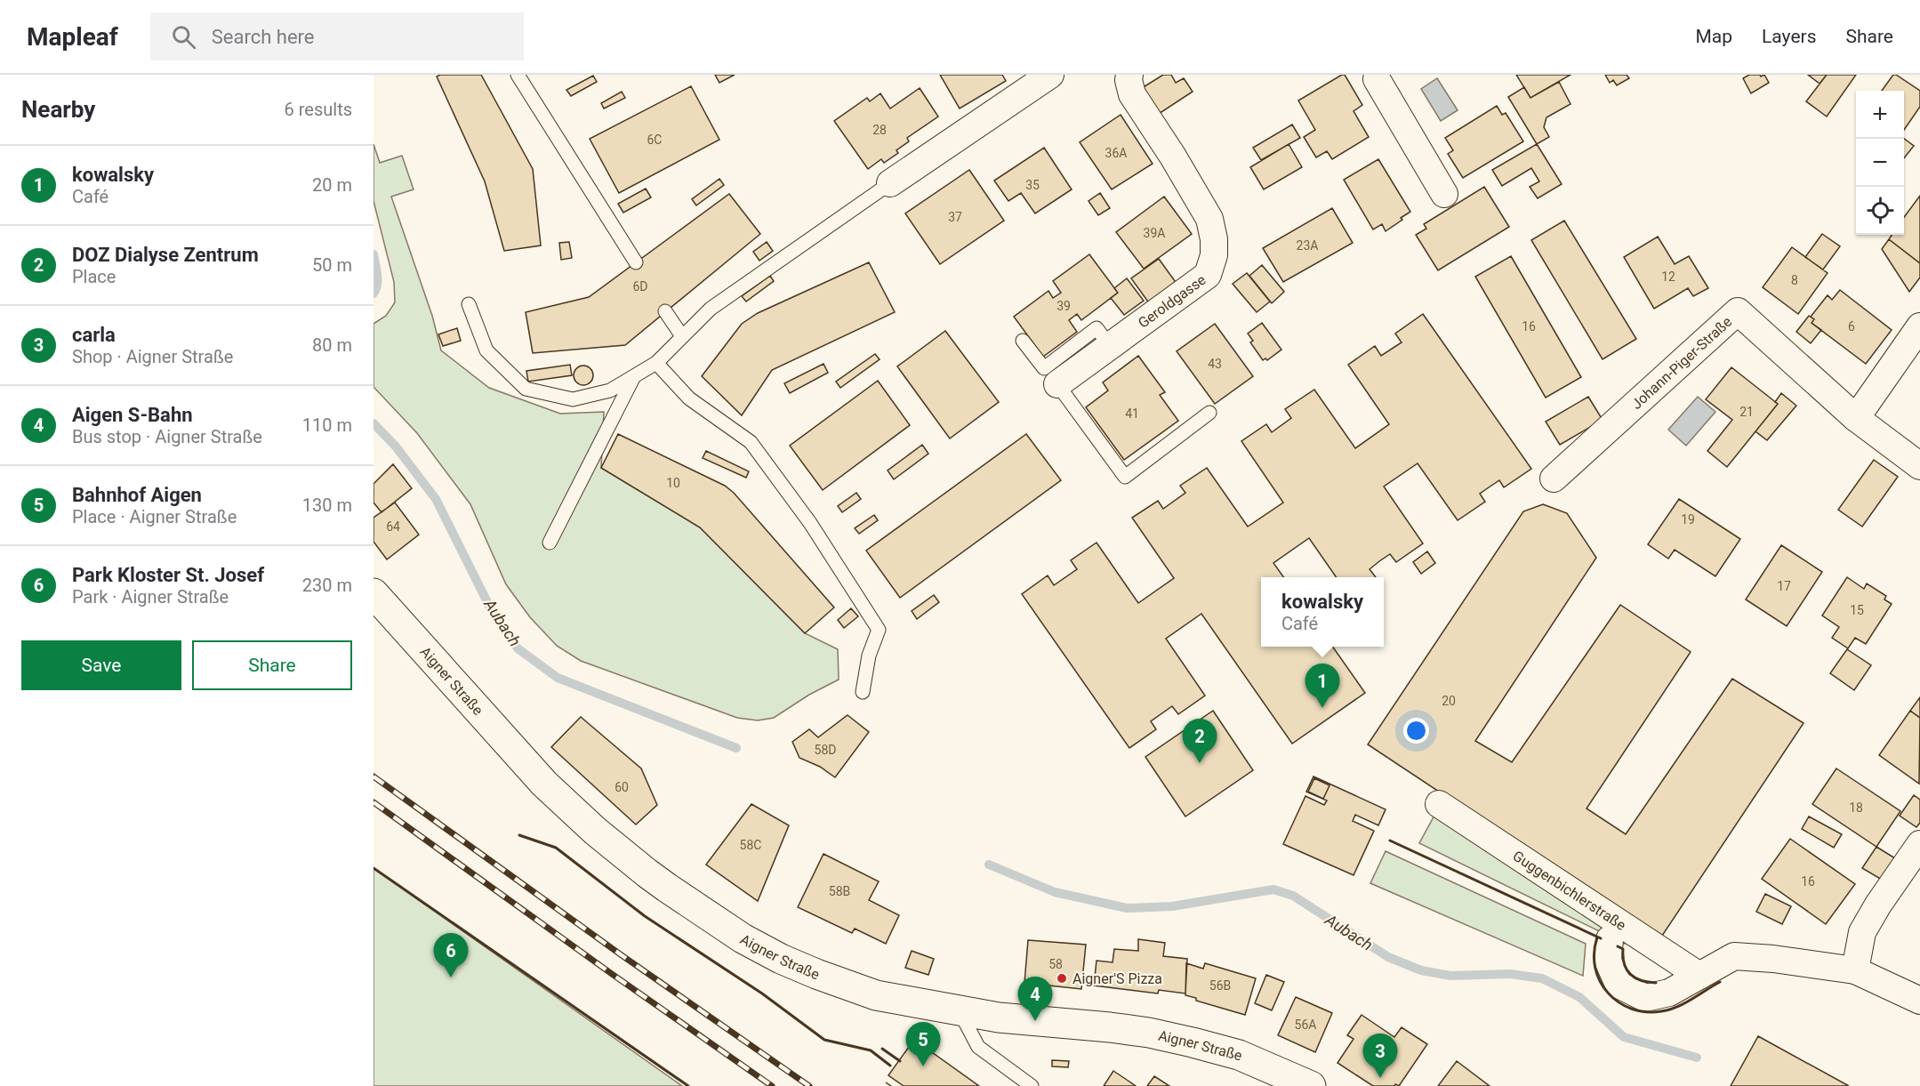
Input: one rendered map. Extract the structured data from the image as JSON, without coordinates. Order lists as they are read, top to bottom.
{
  "streets": {
    "main road": ["Aigner Straße"],
    "street": ["Geroldgasse", "Johann-Piger-Straße", "Guggenbichlerstraße"]
  },
  "water": ["Aubach"],
  "places": ["Aigner'S Pizza"],
  "house_numbers": [
    "28",
    "6C",
    "36A",
    "35",
    "37",
    "39A",
    "23A",
    "12",
    "8",
    "6D",
    "39",
    "16",
    "6",
    "43",
    "21",
    "41",
    "10",
    "19",
    "64",
    "17",
    "15",
    "20",
    "58D",
    "60",
    "18",
    "58C",
    "16",
    "58B",
    "58",
    "56B",
    "56A"
  ],
  "page": {
    "header": "Mapleaf",
    "search": "Search here",
    "nav": ["Map", "Layers", "Share"],
    "heading": ["Nearby", "6 results"],
    "map_buttons": ["+", "−"],
    "list": [
      {
        "mark": "1",
        "name": "kowalsky",
        "note": "Café",
        "value": "20 m"
      },
      {
        "mark": "2",
        "name": "DOZ Dialyse Zentrum",
        "note": "Place",
        "value": "50 m"
      },
      {
        "mark": "3",
        "name": "carla",
        "note": "Shop · Aigner Straße",
        "value": "80 m"
      },
      {
        "mark": "4",
        "name": "Aigen S-Bahn",
        "note": "Bus stop · Aigner Straße",
        "value": "110 m"
      },
      {
        "mark": "5",
        "name": "Bahnhof Aigen",
        "note": "Place · Aigner Straße",
        "value": "130 m"
      },
      {
        "mark": "6",
        "name": "Park Kloster St. Josef",
        "note": "Park · Aigner Straße",
        "value": "230 m"
      }
    ],
    "popup": ["kowalsky", "Café"],
    "buttons": ["Save", "Share"],
    "pins": [
      "1",
      "2",
      "6",
      "4",
      "5",
      "3"
    ]
  }
}
